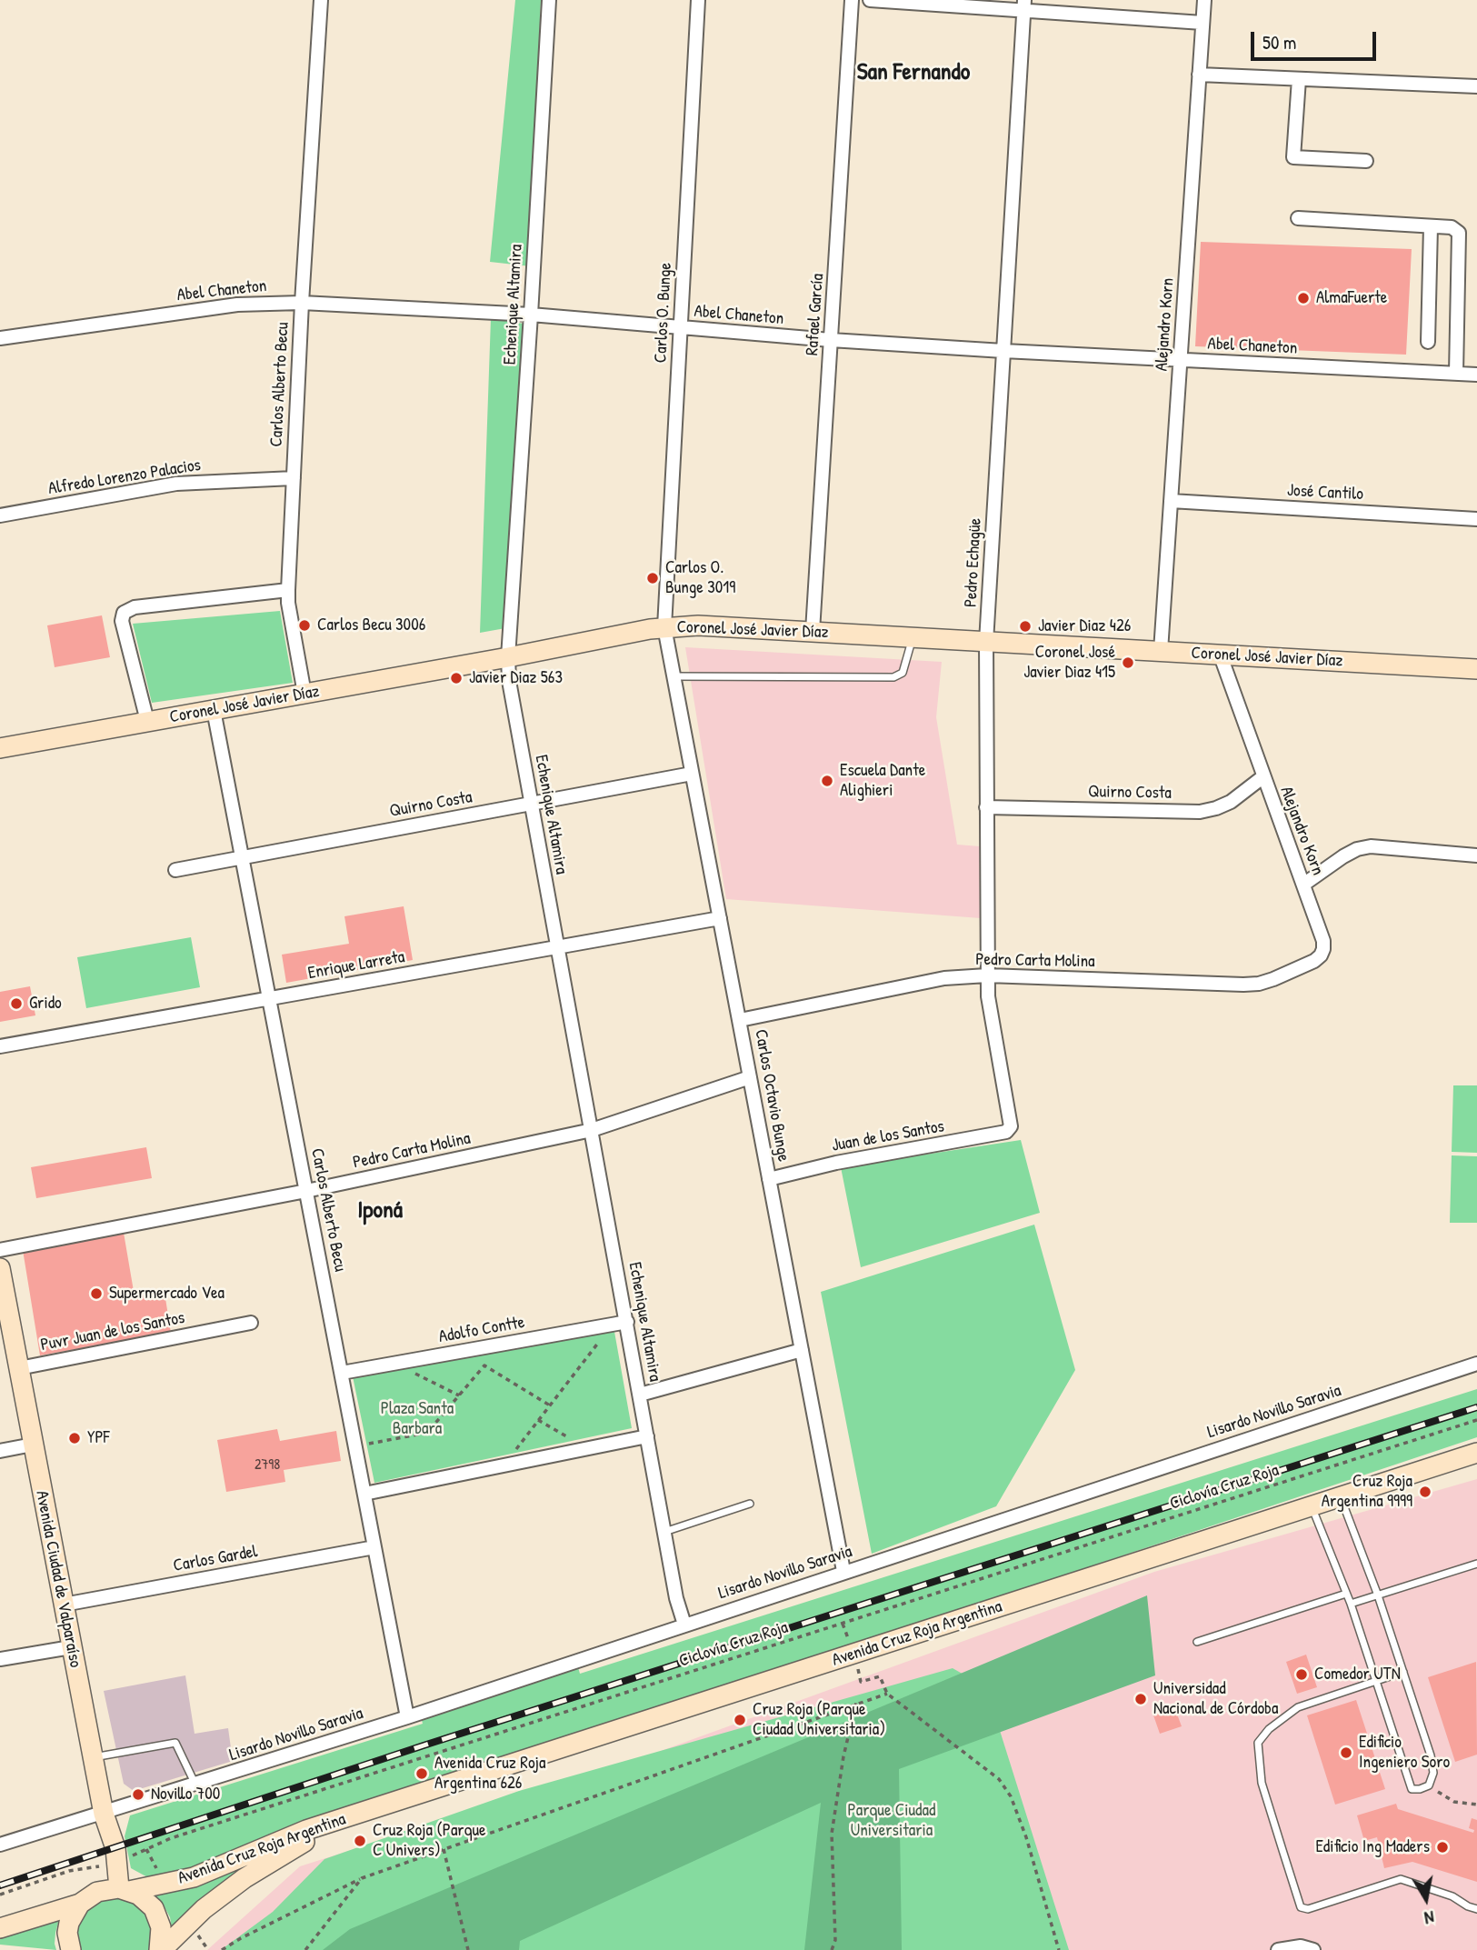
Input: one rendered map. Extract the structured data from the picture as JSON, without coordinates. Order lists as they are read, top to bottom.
{
  "streets": {
    "main road": ["Coronel José Javier Díaz", "Avenida Ciudad de Valparaíso", "Avenida Cruz Roja Argentina"],
    "street": [
      "Abel Chaneton",
      "Echenique Altamira",
      "Carlos O. Bunge",
      "Rafael García",
      "Alejandro Korn",
      "Carlos Alberto Becu",
      "Alfredo Lorenzo Palacios",
      "José Cantilo",
      "Pedro Echagüe",
      "Quirno Costa",
      "Pedro Carta Molina",
      "Enrique Larreta",
      "Carlos Octavio Bunge",
      "Juan de los Santos",
      "Adolfo Contte",
      "Puvr Juan de los Santos",
      "Lisardo Novillo Saravia",
      "Carlos Gardel"
    ],
    "path": ["Ciclovía Cruz Roja"]
  },
  "crossings": [
    ["Abel Chaneton", "Echenique Altamira"],
    ["Abel Chaneton", "Carlos O. Bunge"],
    ["Abel Chaneton", "Rafael García"],
    ["Abel Chaneton", "Alejandro Korn"],
    ["Abel Chaneton", "Carlos Alberto Becu"],
    ["Abel Chaneton", "Pedro Echagüe"],
    ["Echenique Altamira", "Coronel José Javier Díaz"],
    ["Echenique Altamira", "Quirno Costa"],
    ["Echenique Altamira", "Pedro Carta Molina"],
    ["Echenique Altamira", "Enrique Larreta"],
    ["Echenique Altamira", "Adolfo Contte"],
    ["Echenique Altamira", "Lisardo Novillo Saravia"],
    ["Carlos O. Bunge", "Coronel José Javier Díaz"],
    ["Carlos O. Bunge", "Carlos Octavio Bunge"],
    ["Rafael García", "Coronel José Javier Díaz"],
    ["Alejandro Korn", "José Cantilo"],
    ["Alejandro Korn", "Coronel José Javier Díaz"],
    ["Alejandro Korn", "Quirno Costa"],
    ["Alejandro Korn", "Pedro Carta Molina"],
    ["Carlos Alberto Becu", "Alfredo Lorenzo Palacios"],
    ["Carlos Alberto Becu", "Coronel José Javier Díaz"],
    ["Carlos Alberto Becu", "Quirno Costa"],
    ["Carlos Alberto Becu", "Pedro Carta Molina"],
    ["Carlos Alberto Becu", "Enrique Larreta"],
    ["Carlos Alberto Becu", "Adolfo Contte"],
    ["Carlos Alberto Becu", "Lisardo Novillo Saravia"],
    ["Carlos Alberto Becu", "Carlos Gardel"],
    ["Pedro Echagüe", "Coronel José Javier Díaz"],
    ["Pedro Echagüe", "Quirno Costa"],
    ["Pedro Echagüe", "Pedro Carta Molina"],
    ["Pedro Echagüe", "Juan de los Santos"],
    ["Coronel José Javier Díaz", "Carlos Octavio Bunge"],
    ["Quirno Costa", "Carlos Octavio Bunge"],
    ["Pedro Carta Molina", "Carlos Octavio Bunge"],
    ["Enrique Larreta", "Carlos Octavio Bunge"],
    ["Carlos Octavio Bunge", "Juan de los Santos"],
    ["Carlos Octavio Bunge", "Lisardo Novillo Saravia"],
    ["Puvr Juan de los Santos", "Avenida Ciudad de Valparaíso"],
    ["Lisardo Novillo Saravia", "Avenida Ciudad de Valparaíso"],
    ["Ciclovía Cruz Roja", "Avenida Ciudad de Valparaíso"],
    ["Carlos Gardel", "Avenida Ciudad de Valparaíso"],
    ["Avenida Ciudad de Valparaíso", "Avenida Cruz Roja Argentina"]
  ],
  "districts": ["San Fernando", "Iponá"],
  "parks": ["Plaza Santa Barbara", "Parque Ciudad Universitaria"],
  "places": [
    "AlmaFuerte",
    "Carlos O. Bunge 3019",
    "Carlos Becu 3006",
    "Javier Diaz 426",
    "Coronel José Javier Diaz 415",
    "Javier Diaz 563",
    "Escuela Dante Alighieri",
    "Grido",
    "Supermercado Vea",
    "YPF",
    "Cruz Roja Argentina 9999",
    "Comedor UTN",
    "Universidad Nacional de Córdoba",
    "Cruz Roja (Parque Ciudad Universitaria)",
    "Edificio Ingeniero Soro",
    "Avenida Cruz Roja Argentina 626",
    "Novillo 700",
    "Cruz Roja (Parque C Univers)",
    "Edificio Ing Maders"
  ],
  "house_numbers": ["2798"],
  "scale_bar": "50 m",
  "north": "bottom"
}
